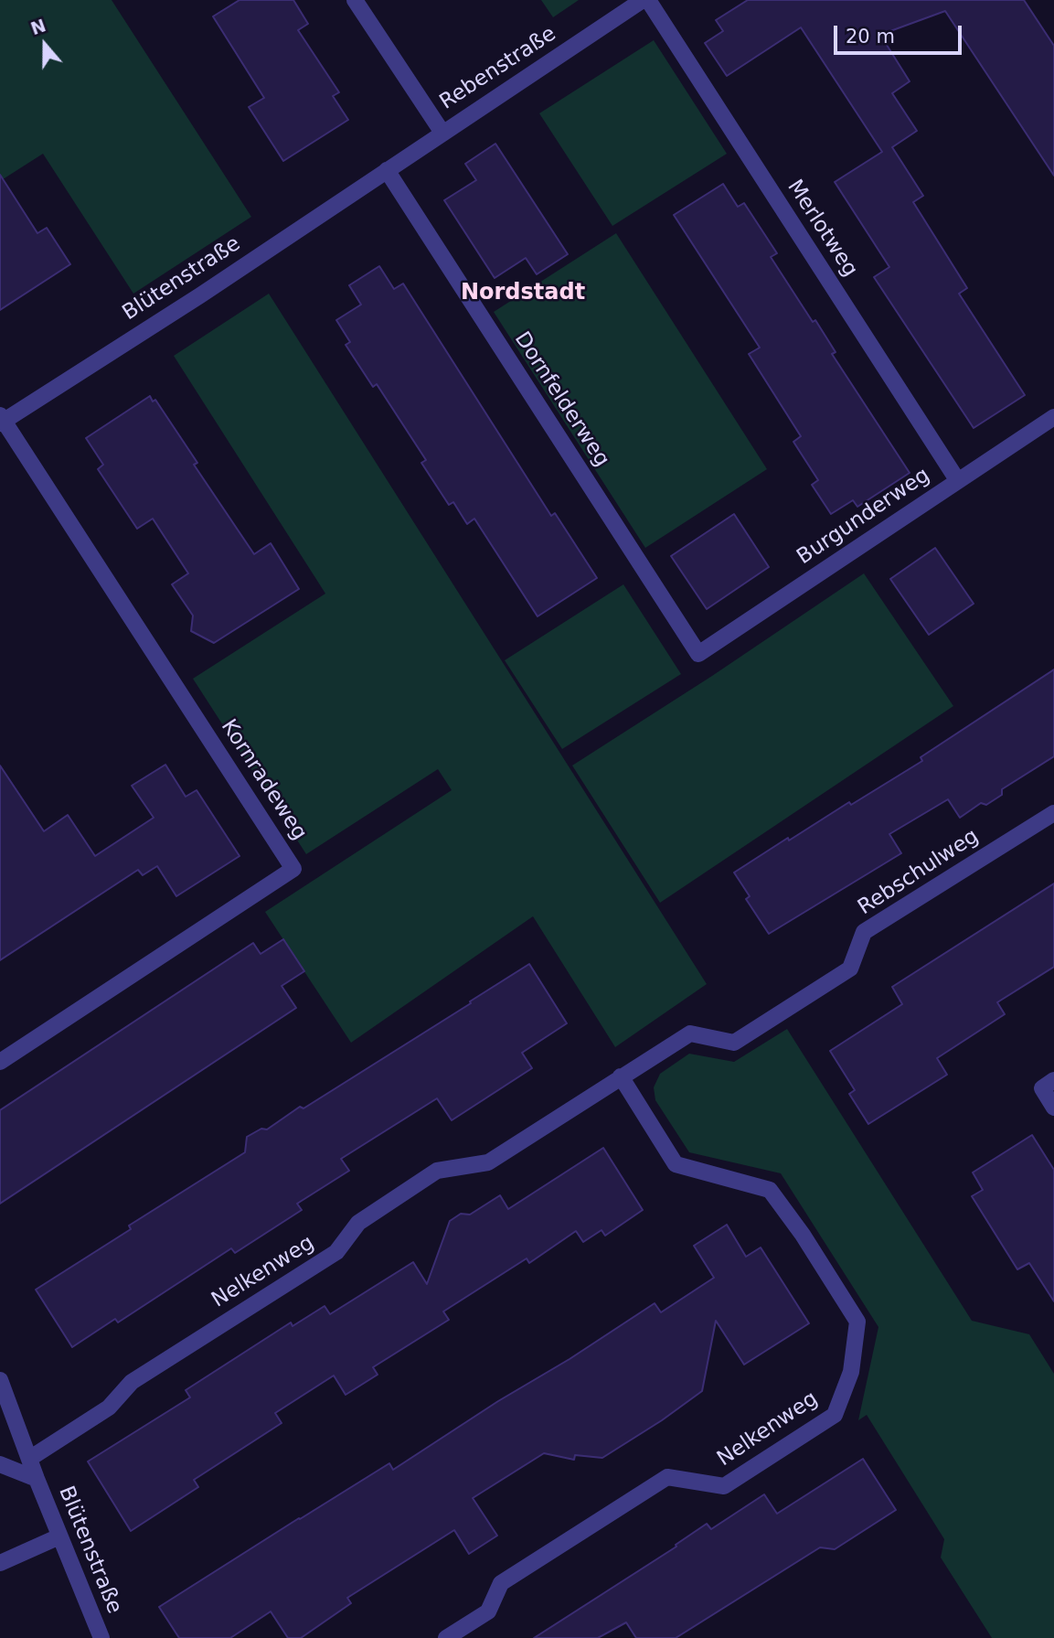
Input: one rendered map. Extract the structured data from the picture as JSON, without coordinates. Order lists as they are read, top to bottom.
{
  "streets": {
    "street": [
      "Rebenstraße",
      "Merlotweg",
      "Blütenstraße",
      "Dornfelderweg",
      "Burgunderweg",
      "Kornradeweg",
      "Rebschulweg",
      "Nelkenweg"
    ]
  },
  "crossings": [
    ["Rebenstraße", "Blütenstraße"],
    ["Rebenstraße", "Dornfelderweg"],
    ["Merlotweg", "Burgunderweg"],
    ["Blütenstraße", "Dornfelderweg"],
    ["Blütenstraße", "Kornradeweg"],
    ["Blütenstraße", "Nelkenweg"],
    ["Dornfelderweg", "Burgunderweg"],
    ["Rebschulweg", "Nelkenweg"]
  ],
  "districts": ["Nordstadt"],
  "scale_bar": "20 m",
  "north": "top"
}
